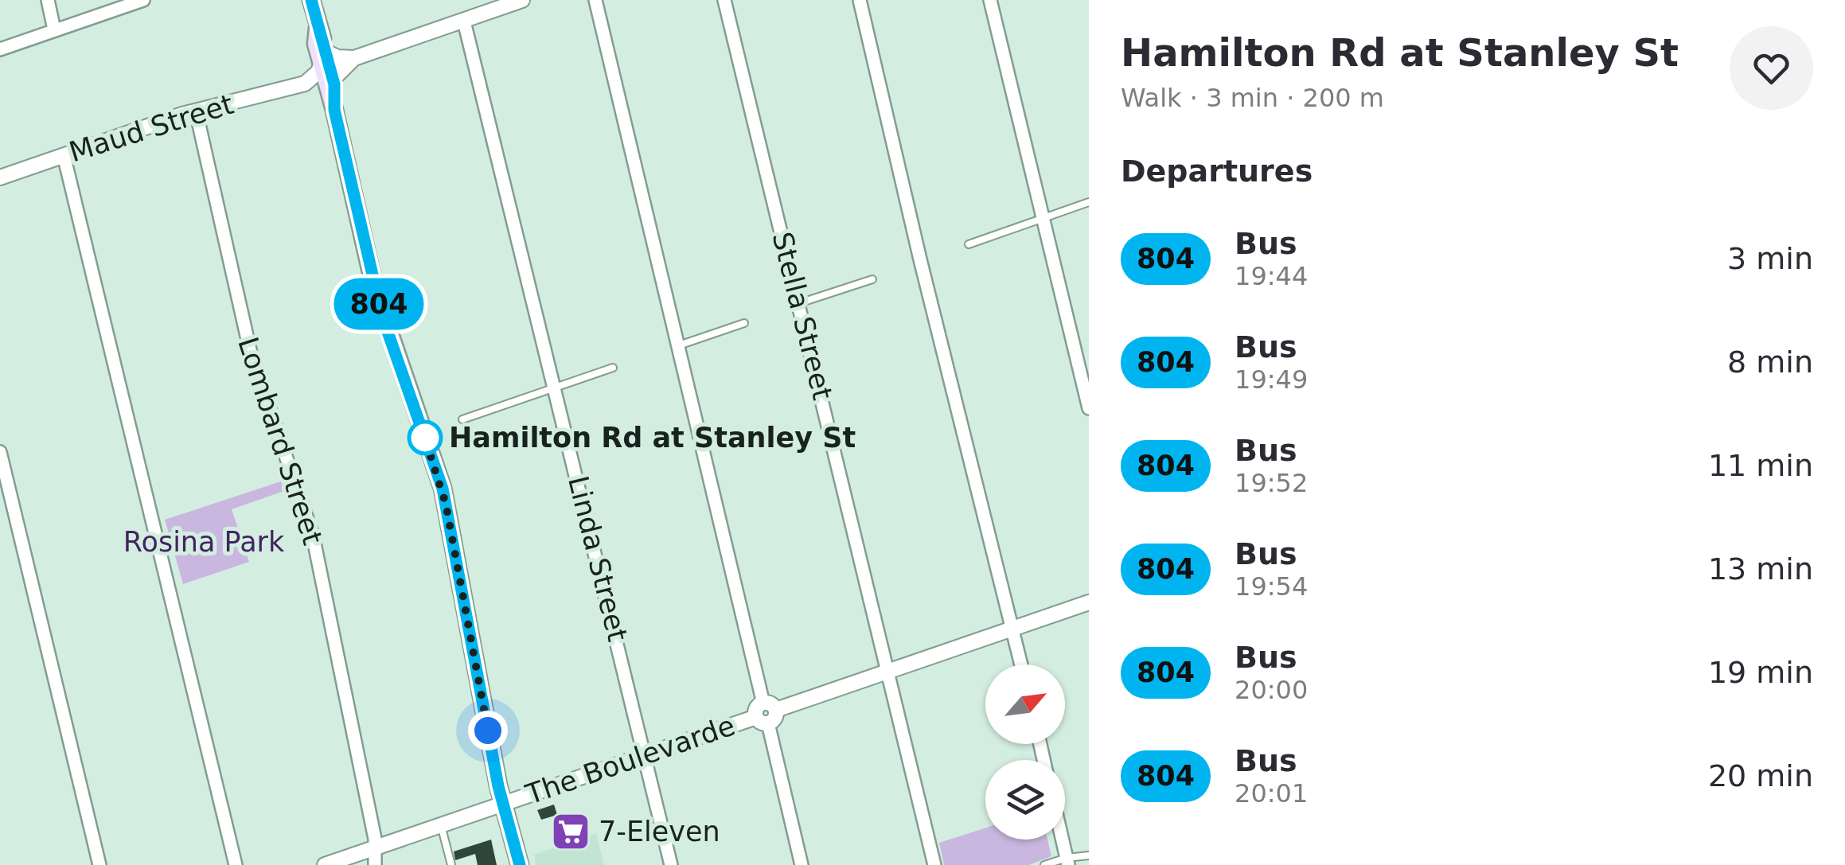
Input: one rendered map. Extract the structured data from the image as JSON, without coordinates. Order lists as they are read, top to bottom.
{
  "streets": {
    "street": [
      "Maud Street",
      "Stella Street",
      "Lombard Street",
      "Linda Street",
      "The Boulevarde"
    ]
  },
  "crossings": [
    ["Maud Street", "Lombard Street"],
    ["Lombard Street", "The Boulevarde"],
    ["Linda Street", "The Boulevarde"]
  ],
  "parks": ["Rosina Park"],
  "places": {
    "other": ["Hamilton Rd at Stanley St"],
    "supermarket": ["7-Eleven"]
  },
  "lines": ["bus line 804"],
  "north": "top right",
  "page": {
    "on_map": "804",
    "heading": [
      ["Hamilton Rd at Stanley St", "Walk · 3 min · 200 m"],
      "Departures"
    ],
    "list": [
      {
        "mark": "804",
        "name": "Bus",
        "note": "19:44",
        "value": "3 min"
      },
      {
        "mark": "804",
        "name": "Bus",
        "note": "19:49",
        "value": "8 min"
      },
      {
        "mark": "804",
        "name": "Bus",
        "note": "19:52",
        "value": "11 min"
      },
      {
        "mark": "804",
        "name": "Bus",
        "note": "19:54",
        "value": "13 min"
      },
      {
        "mark": "804",
        "name": "Bus",
        "note": "20:00",
        "value": "19 min"
      },
      {
        "mark": "804",
        "name": "Bus",
        "note": "20:01",
        "value": "20 min"
      }
    ]
  }
}
